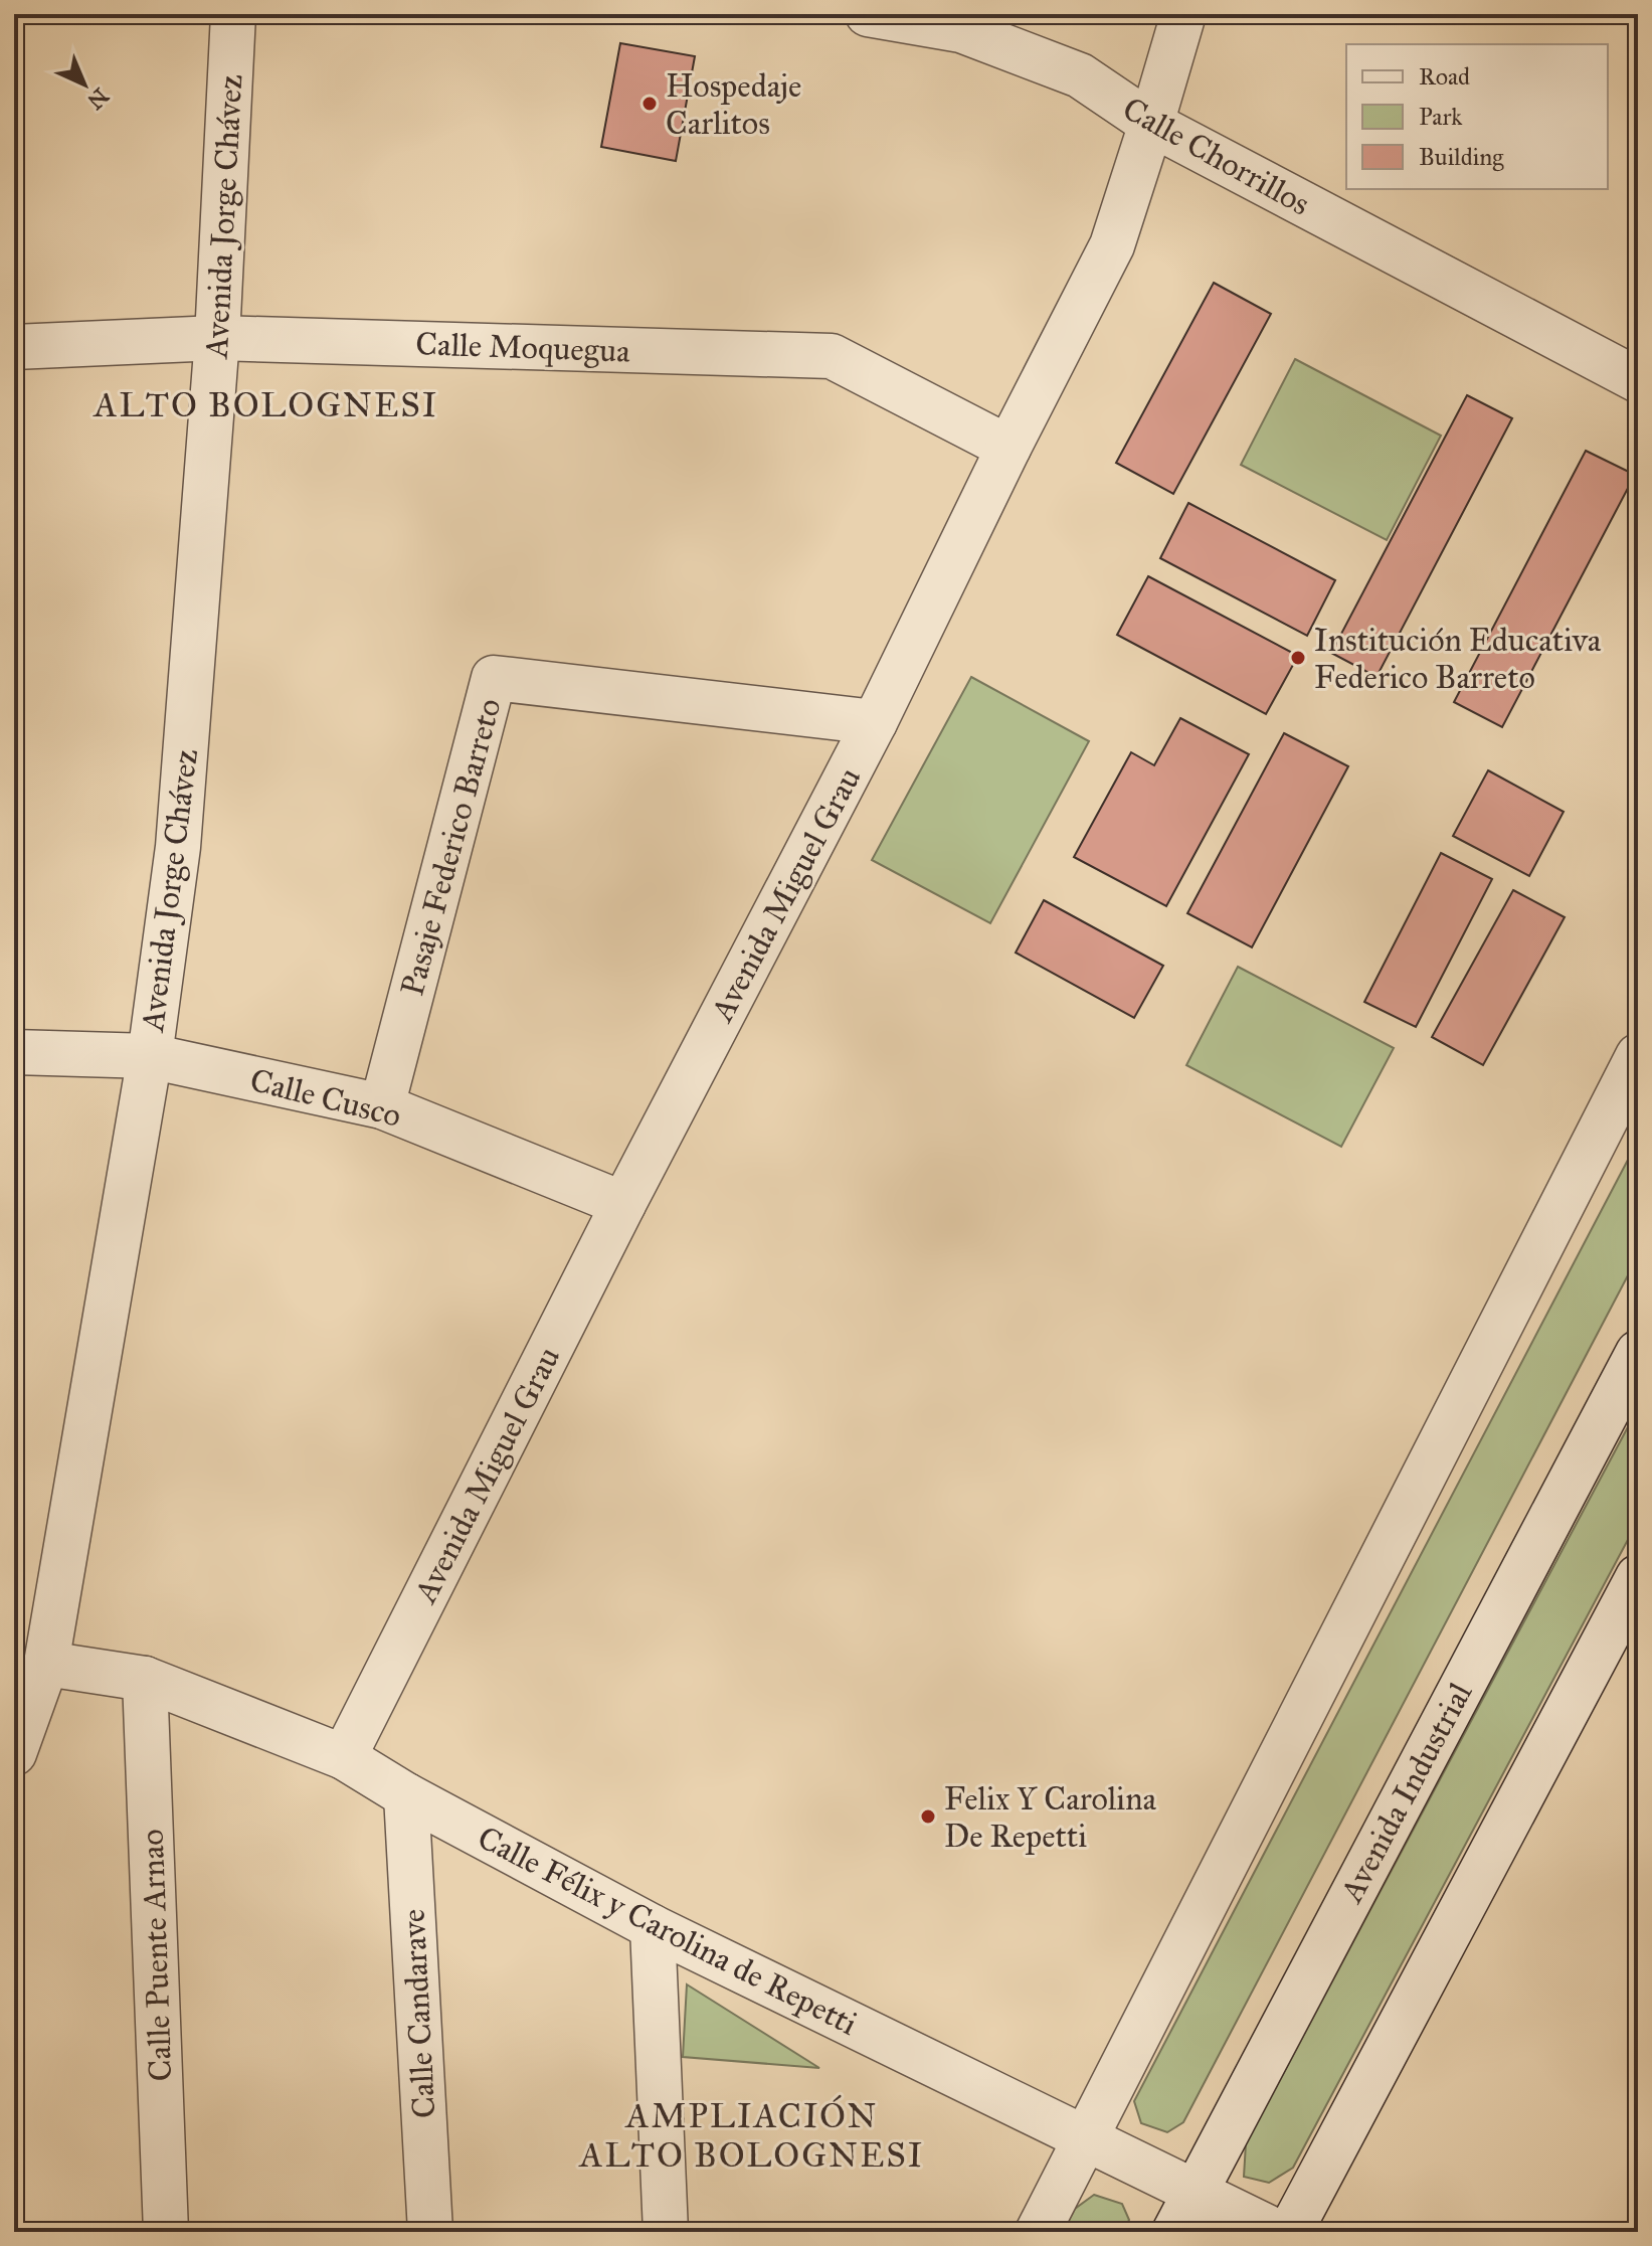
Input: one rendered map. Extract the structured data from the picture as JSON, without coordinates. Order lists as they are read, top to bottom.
{
  "streets": {
    "street": [
      "Calle Chorrillos",
      "Avenida Jorge Chávez",
      "Calle Moquegua",
      "Pasaje Federico Barreto",
      "Avenida Miguel Grau",
      "Calle Cusco",
      "Avenida Industrial",
      "Calle Félix y Carolina de Repetti",
      "Calle Puente Arnao",
      "Calle Candarave"
    ]
  },
  "crossings": [
    ["Calle Chorrillos", "Avenida Miguel Grau"],
    ["Avenida Jorge Chávez", "Calle Moquegua"],
    ["Avenida Jorge Chávez", "Calle Cusco"],
    ["Avenida Jorge Chávez", "Calle Félix y Carolina de Repetti"],
    ["Calle Moquegua", "Avenida Miguel Grau"],
    ["Pasaje Federico Barreto", "Avenida Miguel Grau"],
    ["Pasaje Federico Barreto", "Calle Cusco"],
    ["Avenida Miguel Grau", "Calle Cusco"],
    ["Avenida Miguel Grau", "Calle Félix y Carolina de Repetti"],
    ["Avenida Industrial", "Calle Félix y Carolina de Repetti"],
    ["Calle Félix y Carolina de Repetti", "Calle Puente Arnao"],
    ["Calle Félix y Carolina de Repetti", "Calle Candarave"]
  ],
  "districts": ["ALTO BOLOGNESI", "AMPLIACIÓN ALTO BOLOGNESI"],
  "places": ["Hospedaje Carlitos", "Institución Educativa Federico Barreto", "Felix Y Carolina De Repetti"],
  "legend": ["Road", "Park", "Building"],
  "north": "bottom right"
}
